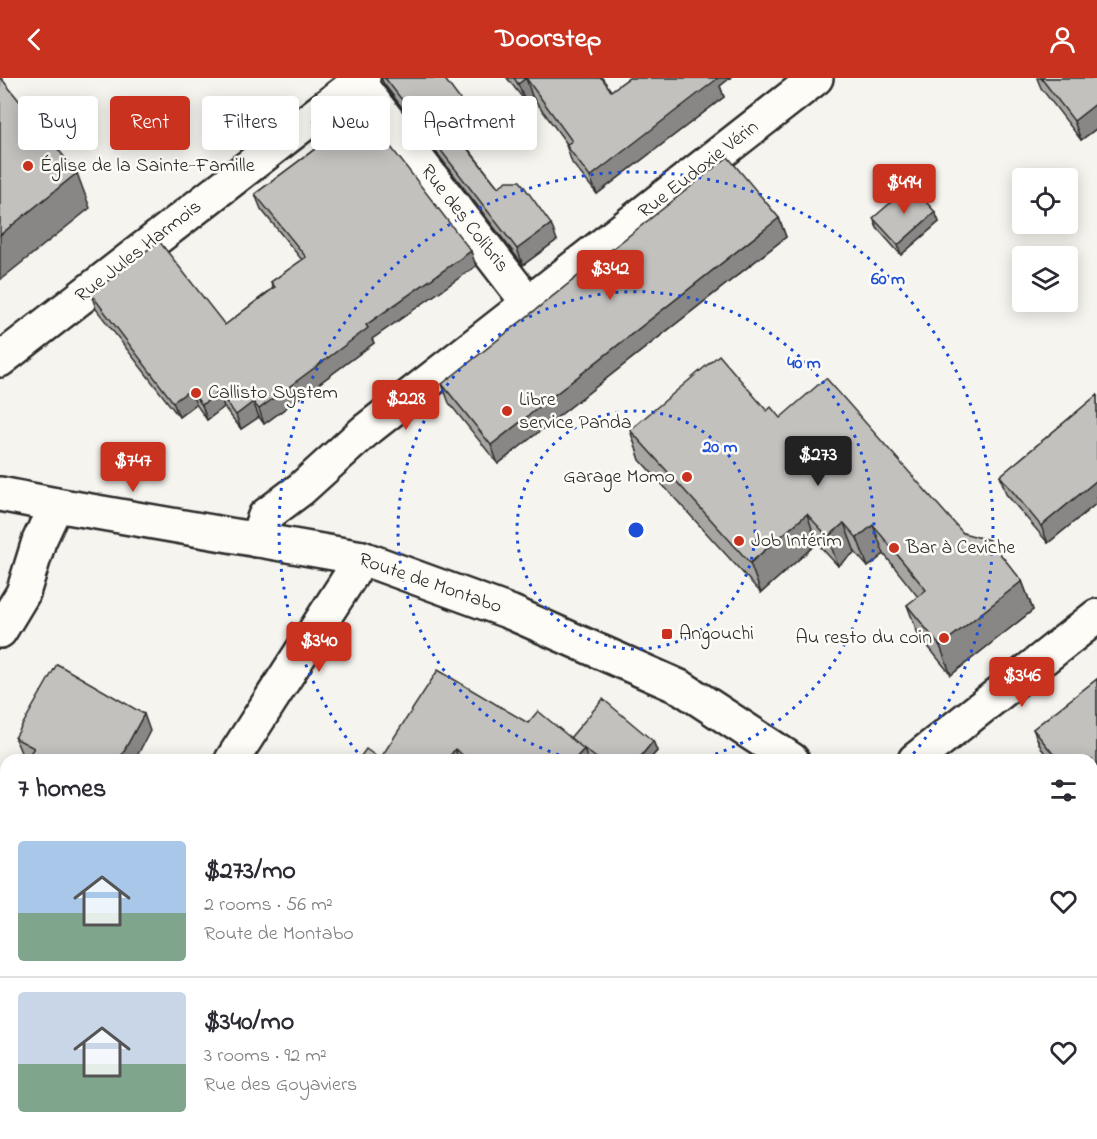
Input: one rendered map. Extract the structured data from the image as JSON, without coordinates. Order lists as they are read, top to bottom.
{
  "streets": {
    "street": [
      "Rue Eudoxie Vérin",
      "Rue des Colibris",
      "Rue Jules Harmois",
      "Route de Montabo"
    ]
  },
  "crossings": [
    ["Rue Eudoxie Vérin", "Rue des Colibris"],
    ["Rue Eudoxie Vérin", "Route de Montabo"],
    ["Rue des Colibris", "Rue Jules Harmois"]
  ],
  "places": {
    "other": [
      "Église de la Sainte-Famille",
      "Callisto System",
      "Libre service Panda",
      "Garage Momo",
      "Job Intérim",
      "Bar à Ceviche",
      "Au resto du coin"
    ],
    "transit": ["Angouchi"]
  },
  "page": {
    "header": "Doorstep",
    "chip": [
      "Buy",
      "Rent",
      "Filters",
      "New",
      "Apartment"
    ],
    "price": [
      "$494",
      "$342",
      "$228",
      "$273",
      "$747",
      "$340",
      "$346"
    ],
    "heading": "7 homes",
    "list": [
      {
        "name": "$273/mo",
        "note": "2 rooms · 56 m² · Route de Montabo"
      },
      {
        "name": "$340/mo",
        "note": "3 rooms · 92 m² · Rue des Goyaviers"
      }
    ]
  },
  "rings": ["60 m", "40 m", "20 m"]
}
